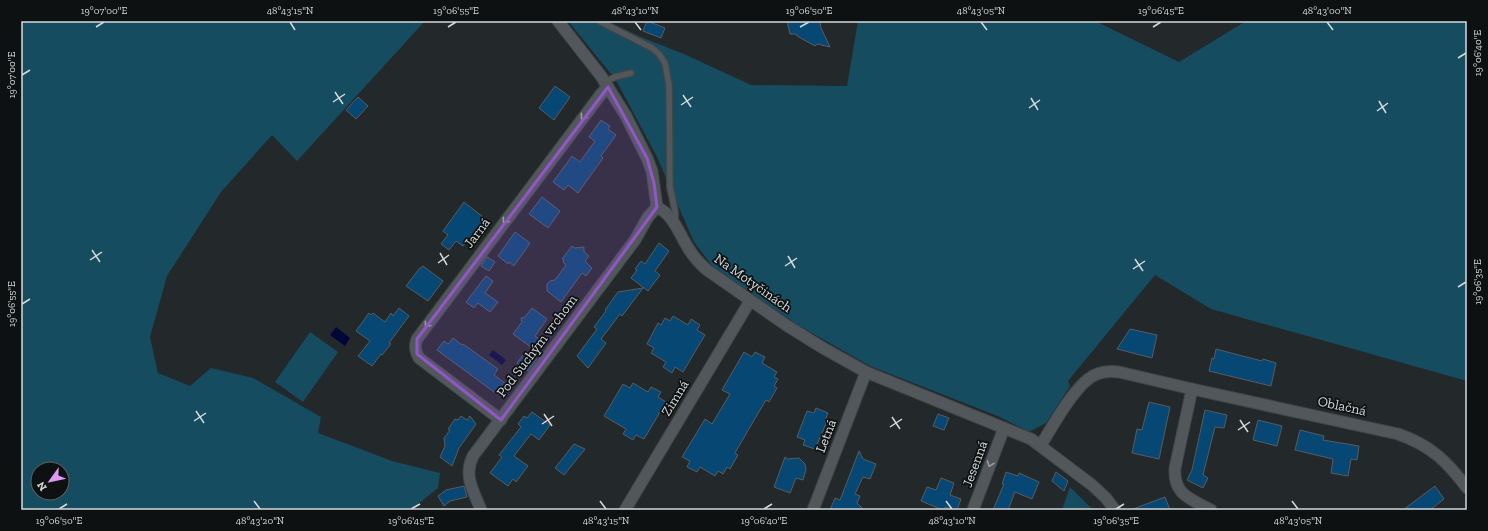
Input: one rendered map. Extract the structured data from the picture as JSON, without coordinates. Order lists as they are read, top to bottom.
{
  "streets": {
    "street": [
      "Jarná",
      "Na Motyčinách",
      "Pod Suchým vrchom",
      "Zimná",
      "Oblačná",
      "Letná",
      "Jesenná"
    ]
  },
  "crossings": [
    ["Jarná", "Pod Suchým vrchom"],
    ["Na Motyčinách", "Pod Suchým vrchom"],
    ["Na Motyčinách", "Zimná"],
    ["Na Motyčinách", "Oblačná"],
    ["Na Motyčinách", "Letná"],
    ["Na Motyčinách", "Jesenná"]
  ],
  "one_way": ["Jesenná"],
  "north": "bottom left",
  "coordinates": [
    "19°07'00\"E",
    "48°43'15\"N",
    "19°06'55\"E",
    "48°43'10\"N",
    "19°06'50\"E",
    "48°43'05\"N",
    "19°06'45\"E",
    "48°43'00\"N",
    "19°06'40\"E",
    "19°06'35\"E",
    "48°43'20\"N"
  ]
}
